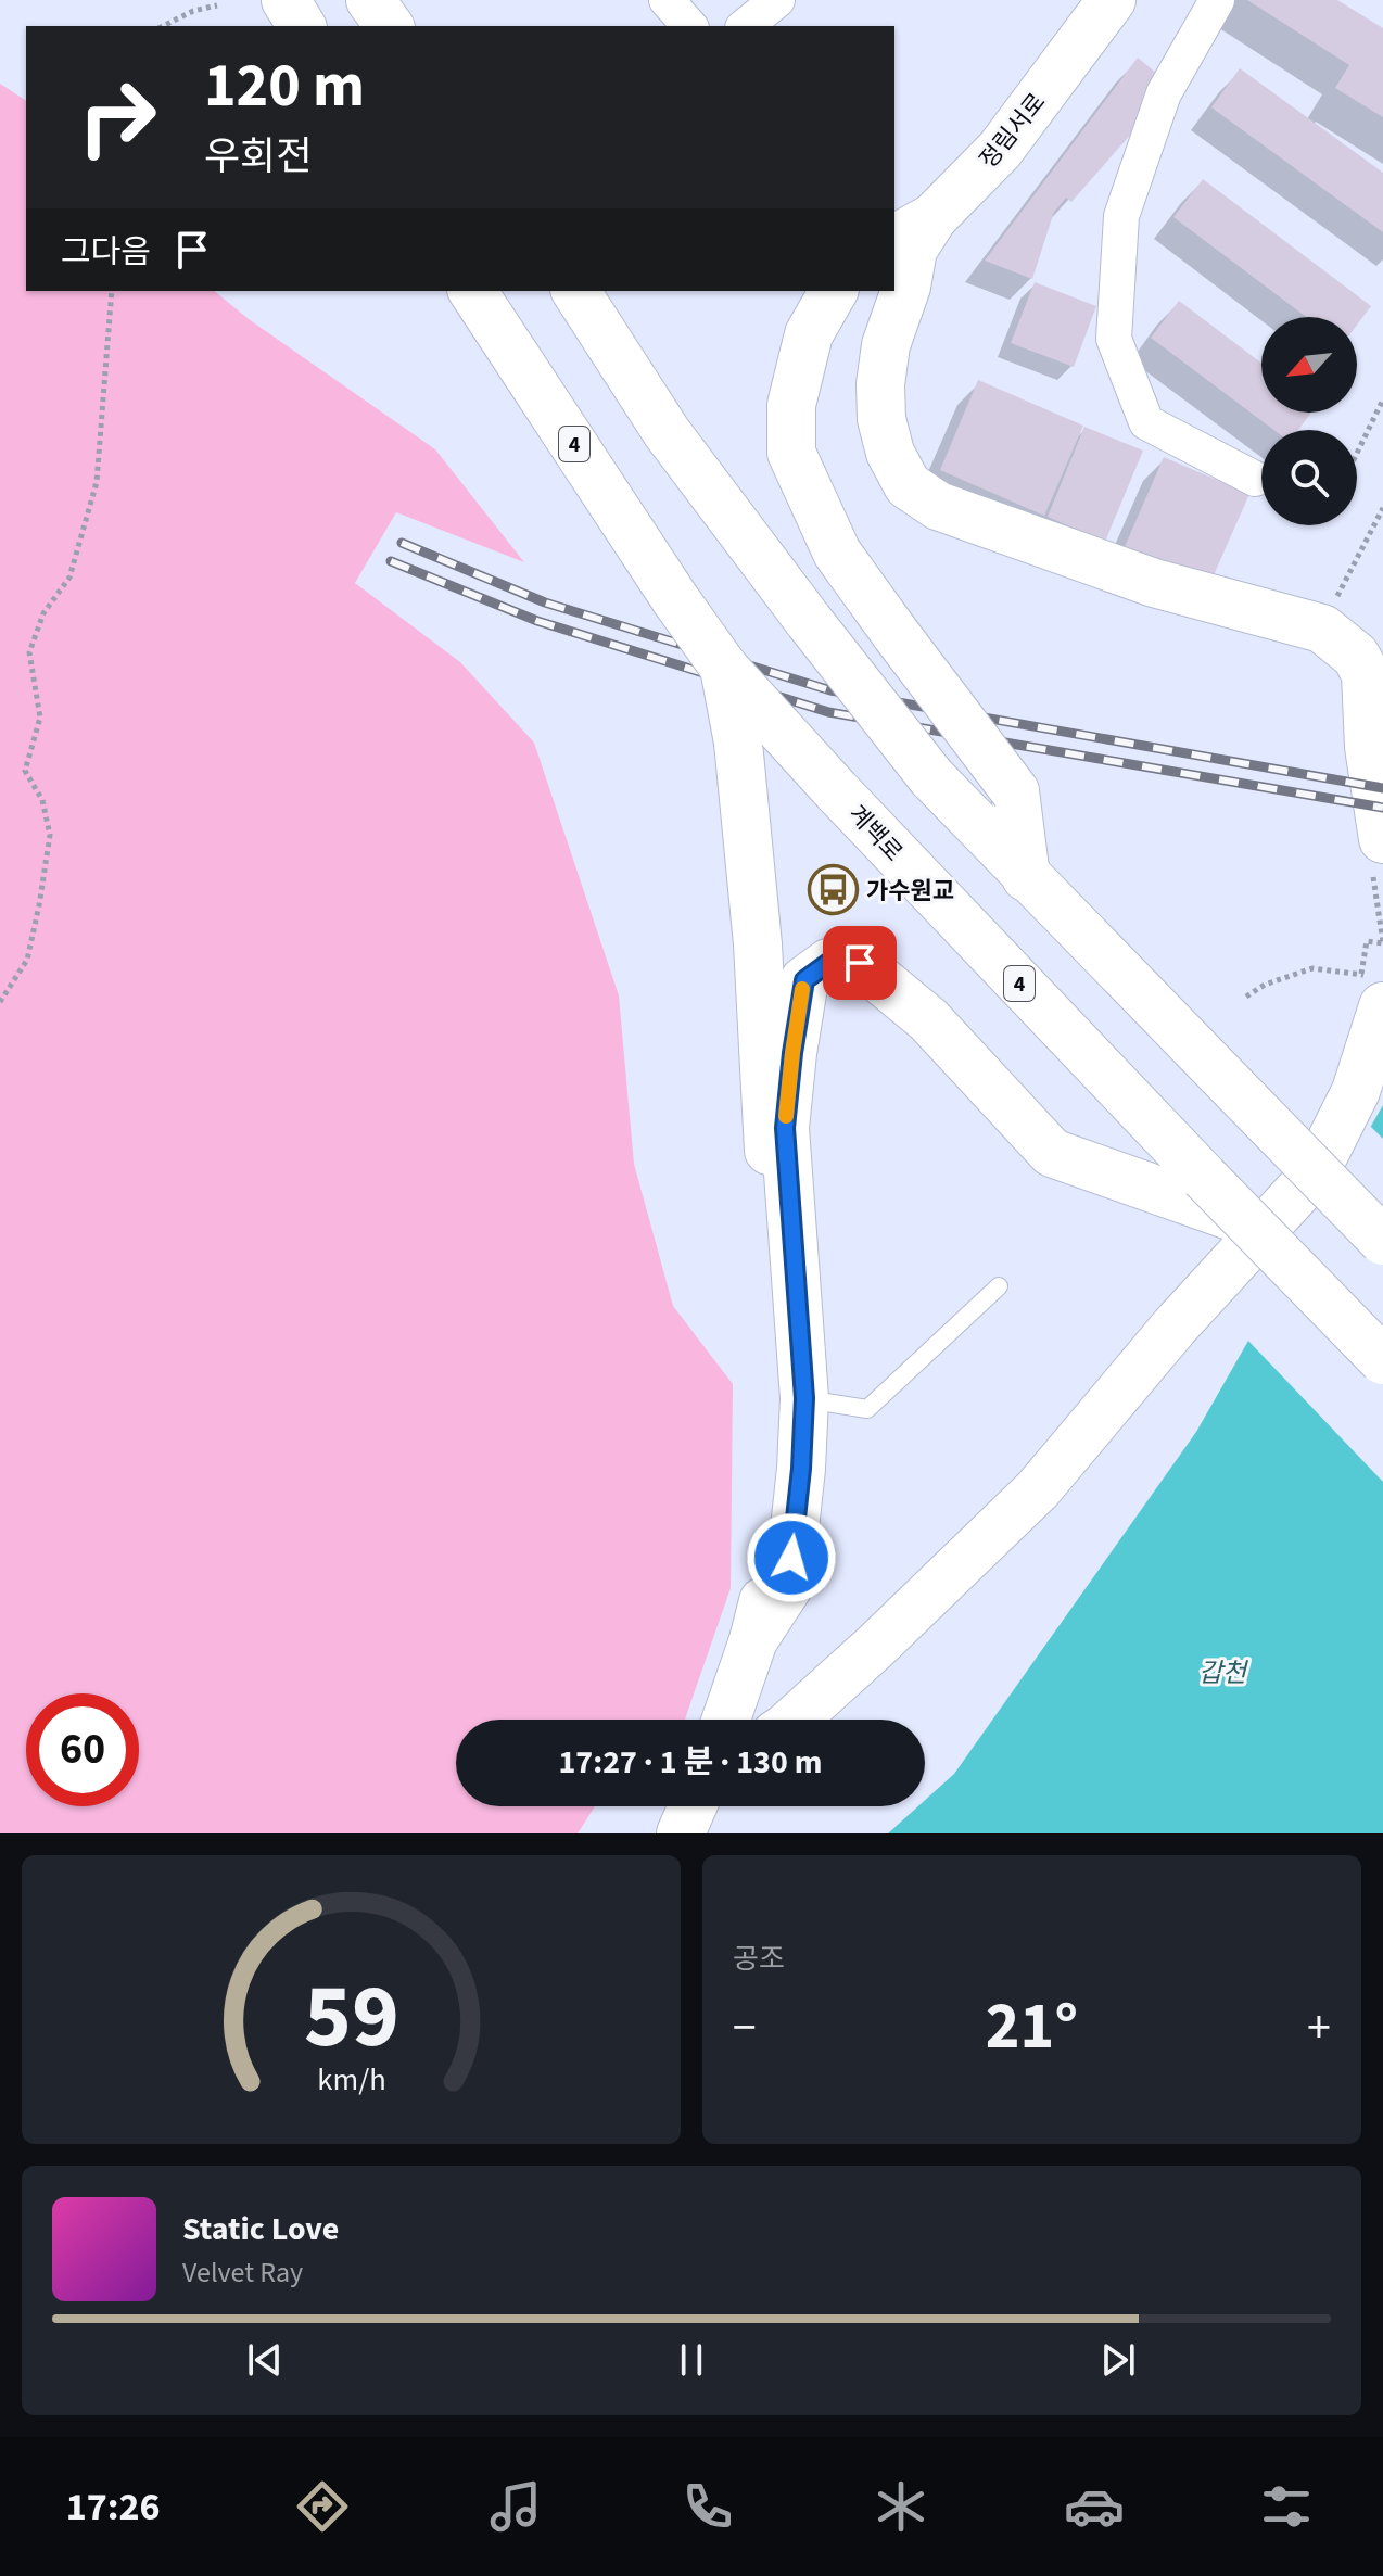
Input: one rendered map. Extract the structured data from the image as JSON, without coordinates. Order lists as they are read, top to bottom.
{
  "streets": {
    "main road": ["정림서로", "4", "계백로"]
  },
  "water": ["갑천"],
  "places": {
    "bus stop": ["가수원교"]
  },
  "north": "bottom left",
  "page": {
    "turn": ["120 m", "우회전"],
    "then": "그다음",
    "limit": "60",
    "trip": "17:27 · 1 분 · 130 m",
    "tile": "공조",
    "heat": ["−", "21°", "+"],
    "song": ["Static Love", "Velvet Ray"],
    "tabs": "17:26",
    "gauge": ["59", "km/h"]
  }
}
